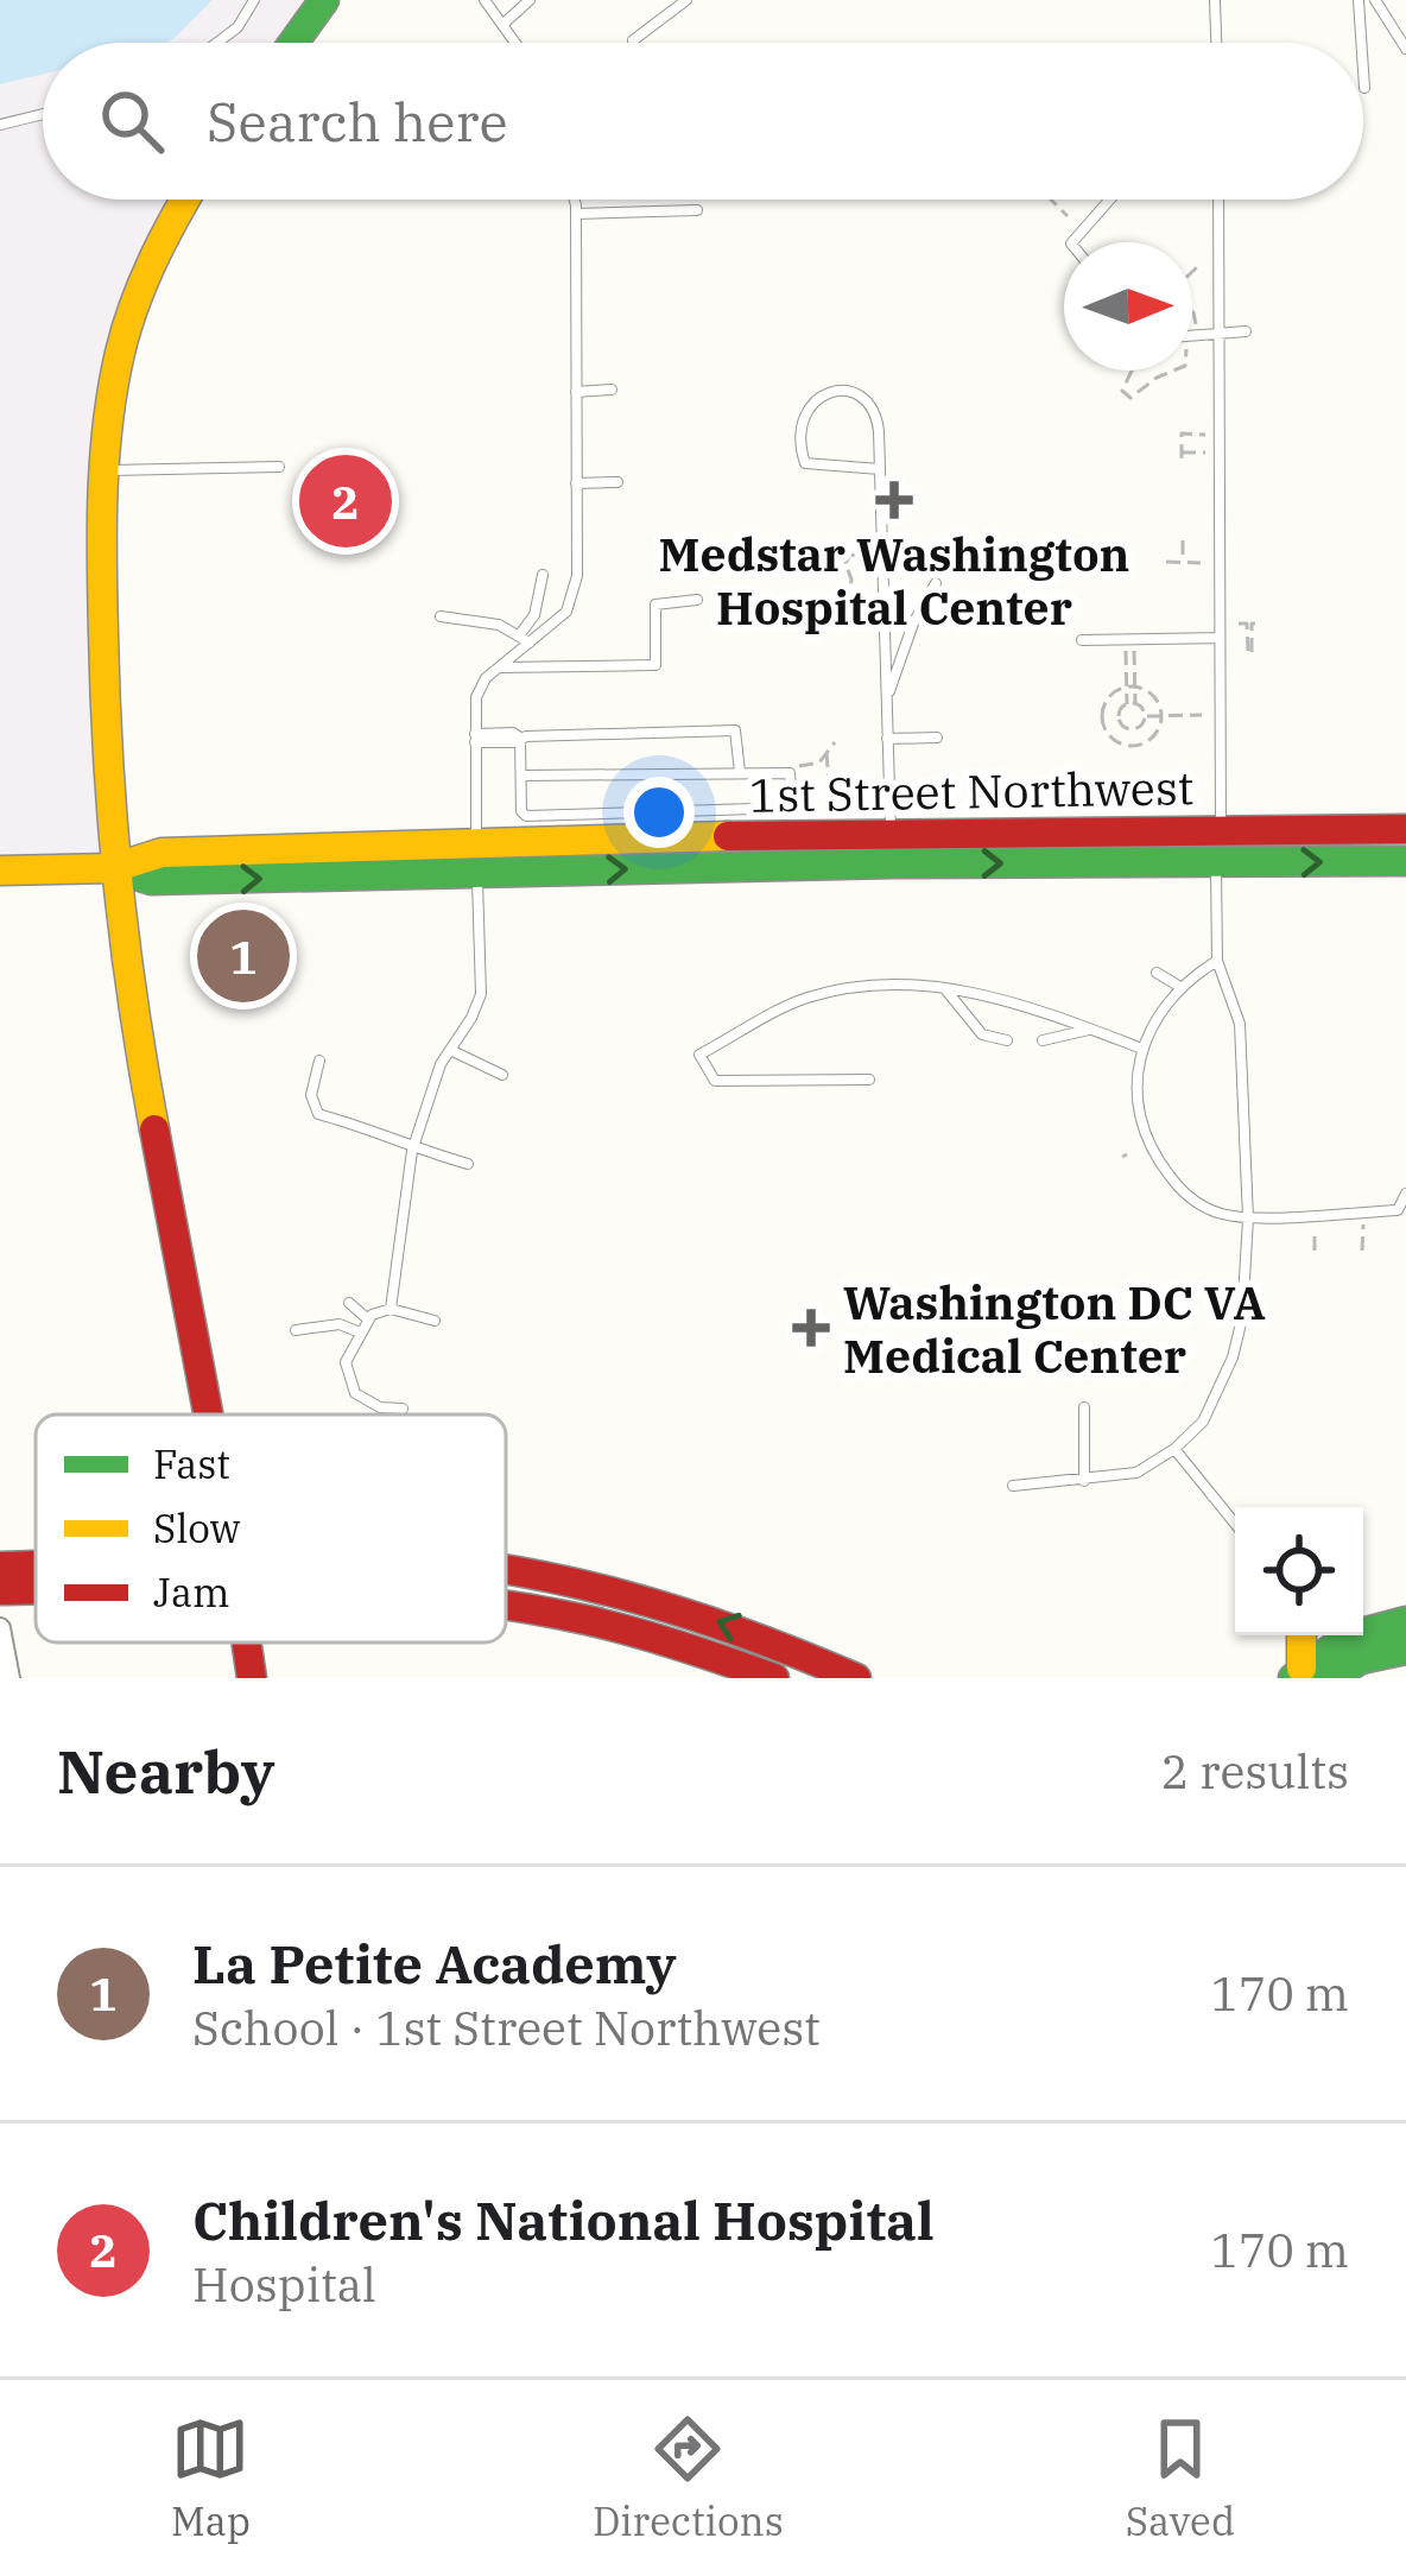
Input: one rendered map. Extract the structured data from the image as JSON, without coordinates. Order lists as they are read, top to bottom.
{
  "streets": {
    "main road": ["1st Street Northwest"]
  },
  "places": {
    "health": ["Medstar Washington Hospital Center", "Washington DC VA Medical Center"]
  },
  "legend": ["Fast", "Slow", "Jam"],
  "north": "right",
  "page": {
    "search": "Search here",
    "pins": ["2", "1"],
    "heading": ["Nearby", "2 results"],
    "list": [
      {
        "mark": "1",
        "name": "La Petite Academy",
        "note": "School · 1st Street Northwest",
        "value": "170 m"
      },
      {
        "mark": "2",
        "name": "Children's National Hospital",
        "note": "Hospital",
        "value": "170 m"
      }
    ],
    "nav": ["Map", "Directions", "Saved"]
  }
}
